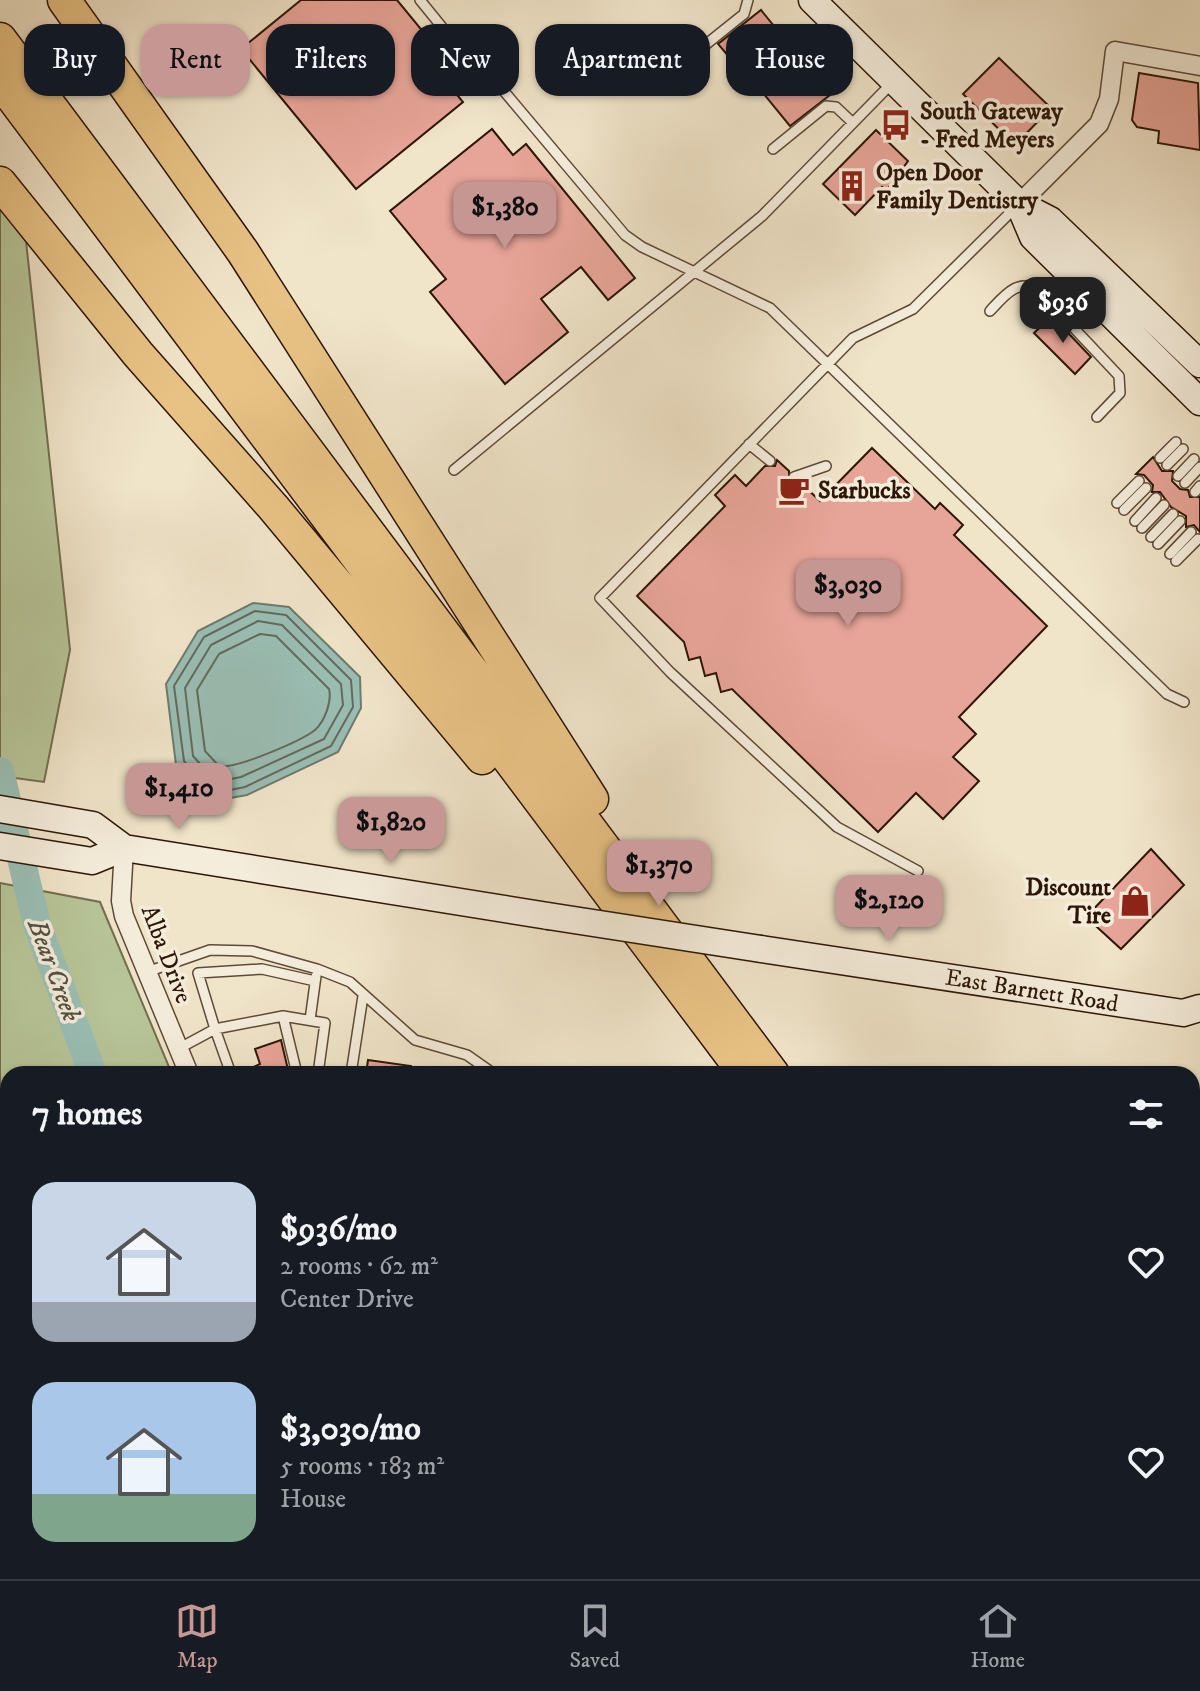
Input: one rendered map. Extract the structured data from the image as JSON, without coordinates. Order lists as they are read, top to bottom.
{
  "streets": {
    "main road": ["East Barnett Road"],
    "street": ["Alba Drive"]
  },
  "crossings": [
    ["Alba Drive", "East Barnett Road"]
  ],
  "water": ["Bear Creek"],
  "places": {
    "bus stop": ["South Gateway - Fred Meyers"],
    "building": ["Open Door Family Dentistry"],
    "cafe": ["Starbucks"],
    "shop": ["Discount Tire"]
  },
  "page": {
    "chip": [
      "Buy",
      "Rent",
      "Filters",
      "New",
      "Apartment",
      "House"
    ],
    "price": [
      "$1,380",
      "$936",
      "$3,030",
      "$1,410",
      "$1,820",
      "$1,370",
      "$2,120"
    ],
    "heading": "7 homes",
    "list": [
      {
        "name": "$936/mo",
        "note": "2 rooms · 62 m² · Center Drive"
      },
      {
        "name": "$3,030/mo",
        "note": "5 rooms · 183 m² · House"
      }
    ],
    "tabs": ["Map", "Saved", "Home"]
  }
}
